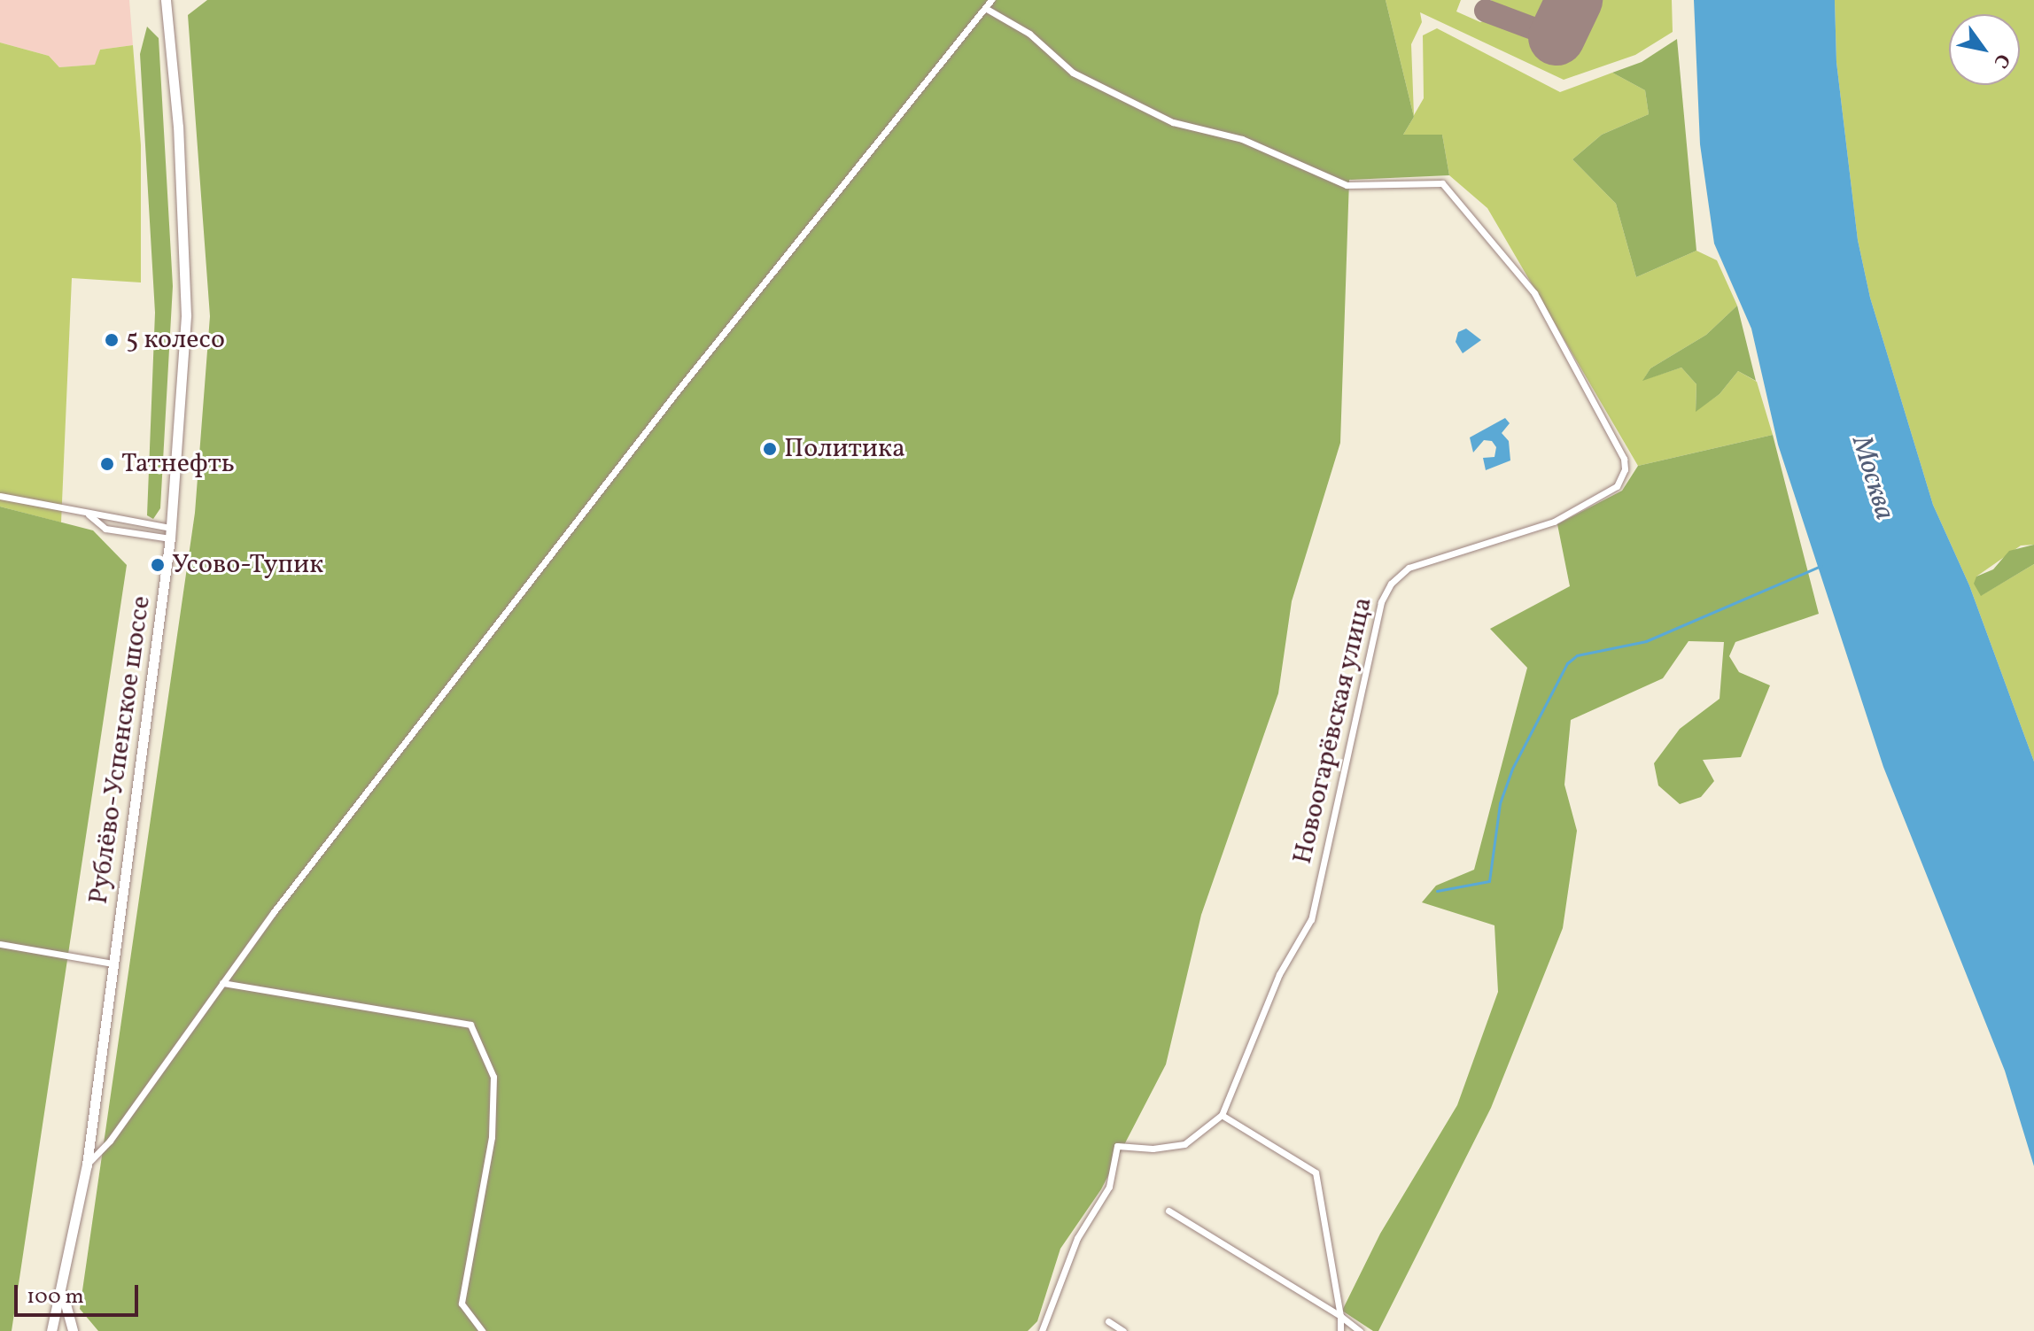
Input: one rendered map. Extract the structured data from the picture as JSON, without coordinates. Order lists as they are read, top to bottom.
{
  "streets": {
    "main road": ["Рублёво-Успенское шоссе"],
    "street": ["Новоогарёвская улица"]
  },
  "water": ["Москва"],
  "places": [
    "5 колесо",
    "Политика",
    "Татнефть",
    "Усово-Тупик"
  ],
  "scale_bar": "100 m",
  "north": "bottom right"
}
